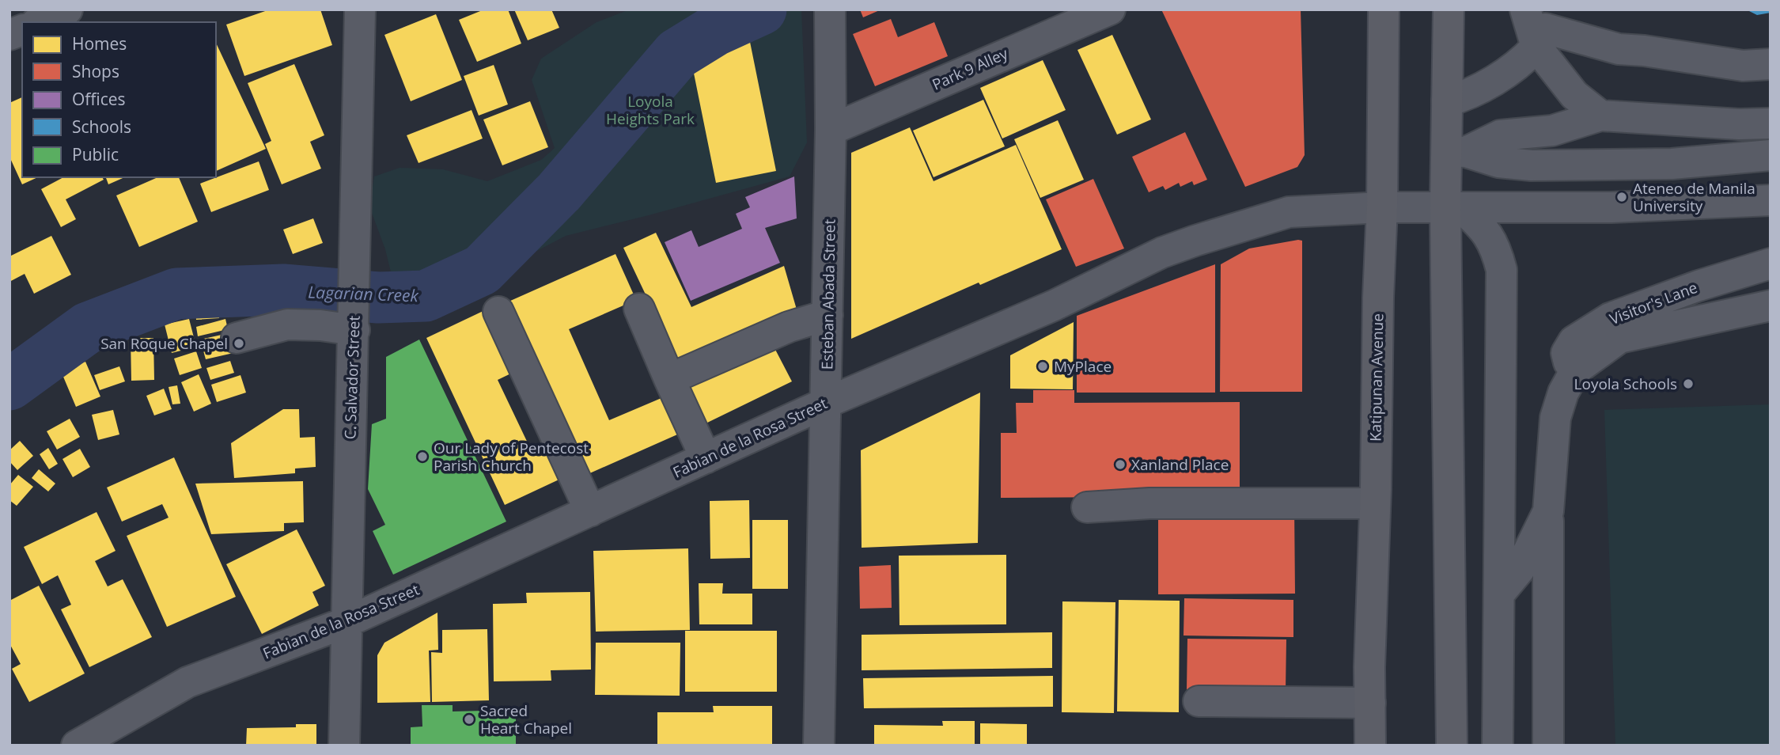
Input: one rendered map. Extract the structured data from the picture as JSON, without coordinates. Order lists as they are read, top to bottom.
{
  "streets": {
    "main road": ["Katipunan Avenue"],
    "street": [
      "Park 9 Alley",
      "Esteban Abada Street",
      "Visitor's Lane",
      "C. Salvador Street",
      "Fabian de la Rosa Street"
    ]
  },
  "crossings": [
    ["Park 9 Alley", "Esteban Abada Street"],
    ["Esteban Abada Street", "Fabian de la Rosa Street"],
    ["C. Salvador Street", "Fabian de la Rosa Street"],
    ["Katipunan Avenue", "Fabian de la Rosa Street"]
  ],
  "water": ["Lagarian Creek"],
  "parks": ["Loyola Heights Park"],
  "places": [
    "Ateneo de Manila University",
    "San Roque Chapel",
    "MyPlace",
    "Loyola Schools",
    "Our Lady of Pentecost Parish Church",
    "Xanland Place",
    "Sacred Heart Chapel"
  ],
  "legend": [
    "Homes",
    "Shops",
    "Offices",
    "Schools",
    "Public"
  ]
}
